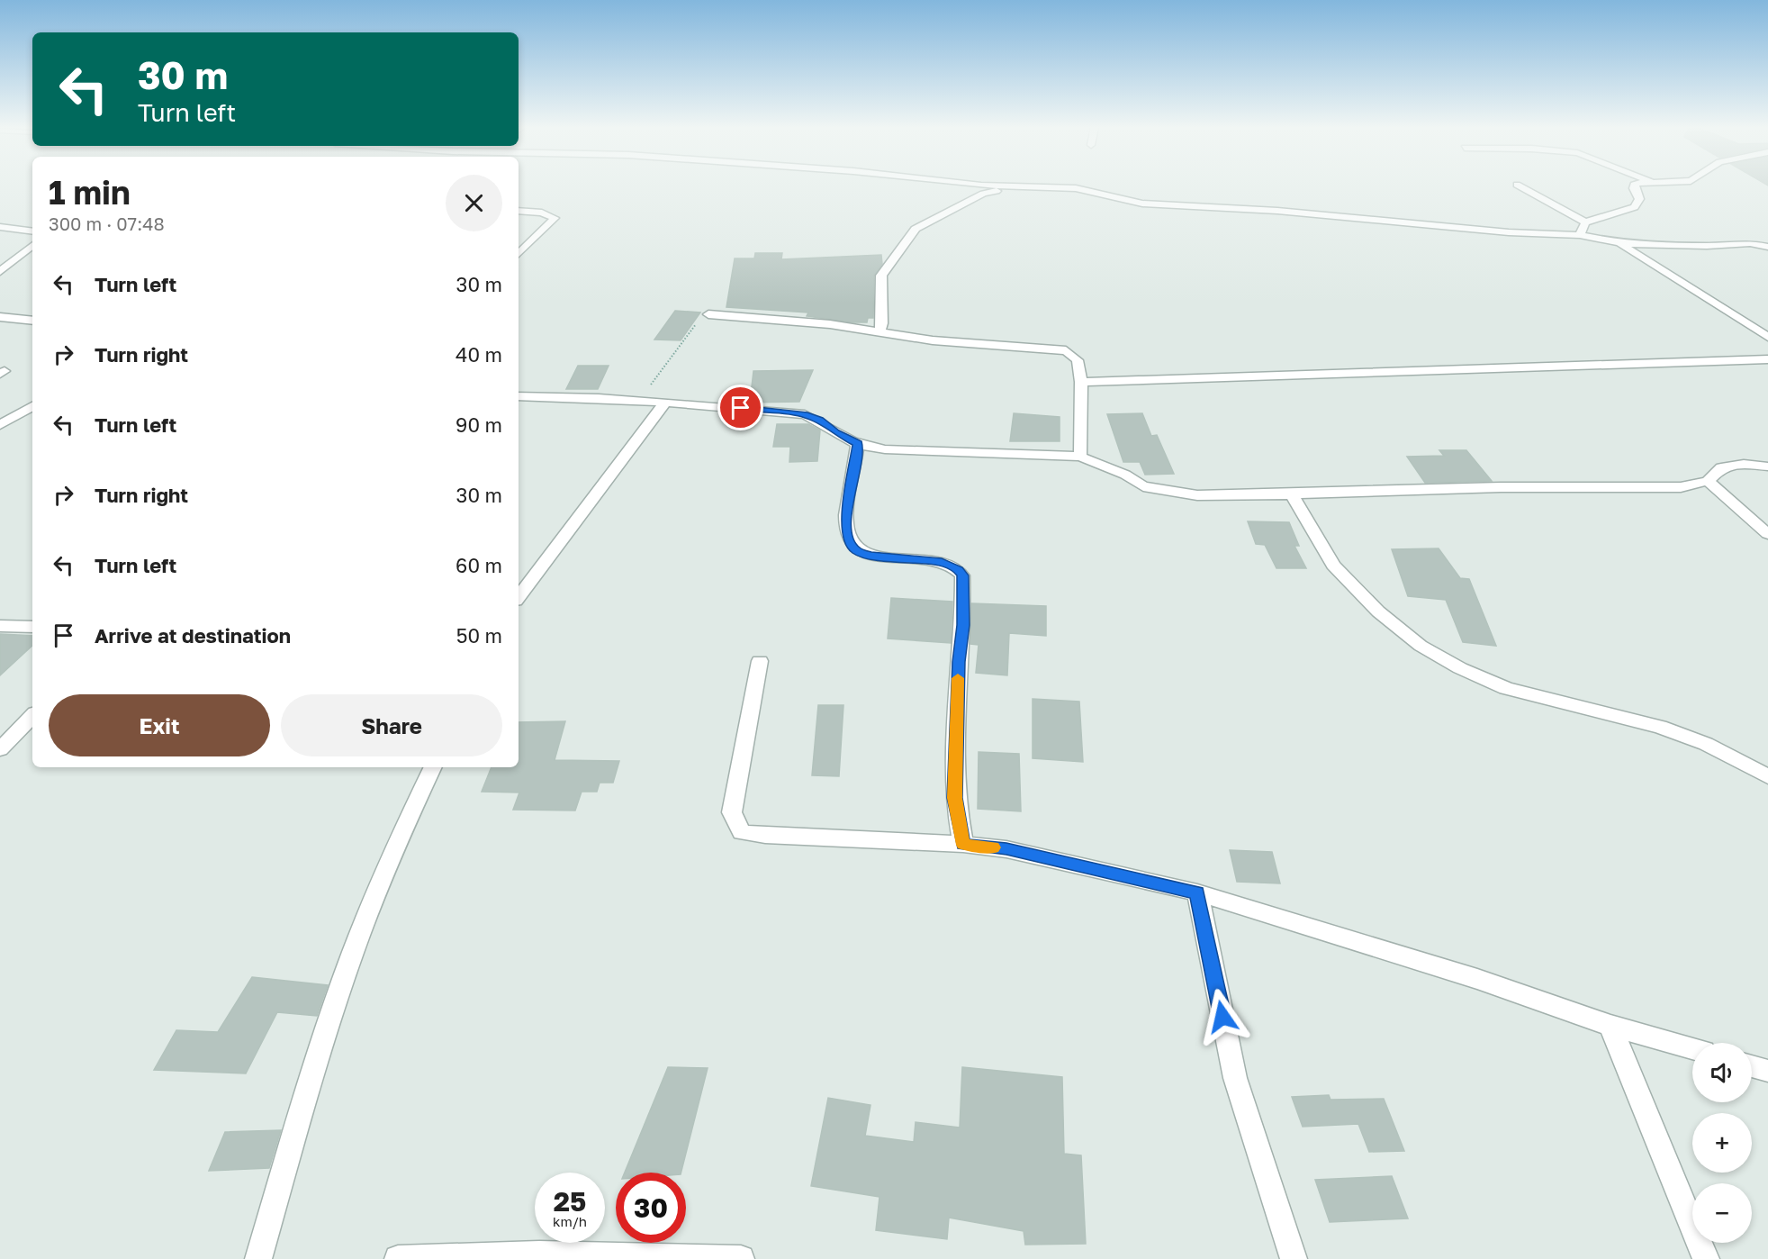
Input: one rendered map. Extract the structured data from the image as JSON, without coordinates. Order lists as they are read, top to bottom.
{
  "page": {
    "turn": ["30 m", "Turn left"],
    "heading": ["1 min", "300 m · 07:48"],
    "list": [
      {
        "name": "Turn left",
        "value": "30 m"
      },
      {
        "name": "Turn right",
        "value": "40 m"
      },
      {
        "name": "Turn left",
        "value": "90 m"
      },
      {
        "name": "Turn right",
        "value": "30 m"
      },
      {
        "name": "Turn left",
        "value": "60 m"
      },
      {
        "name": "Arrive at destination",
        "value": "50 m"
      }
    ],
    "buttons": ["Exit", "Share"],
    "map_buttons": ["+", "−"],
    "speed": "25 km/h",
    "limit": "30"
  }
}
